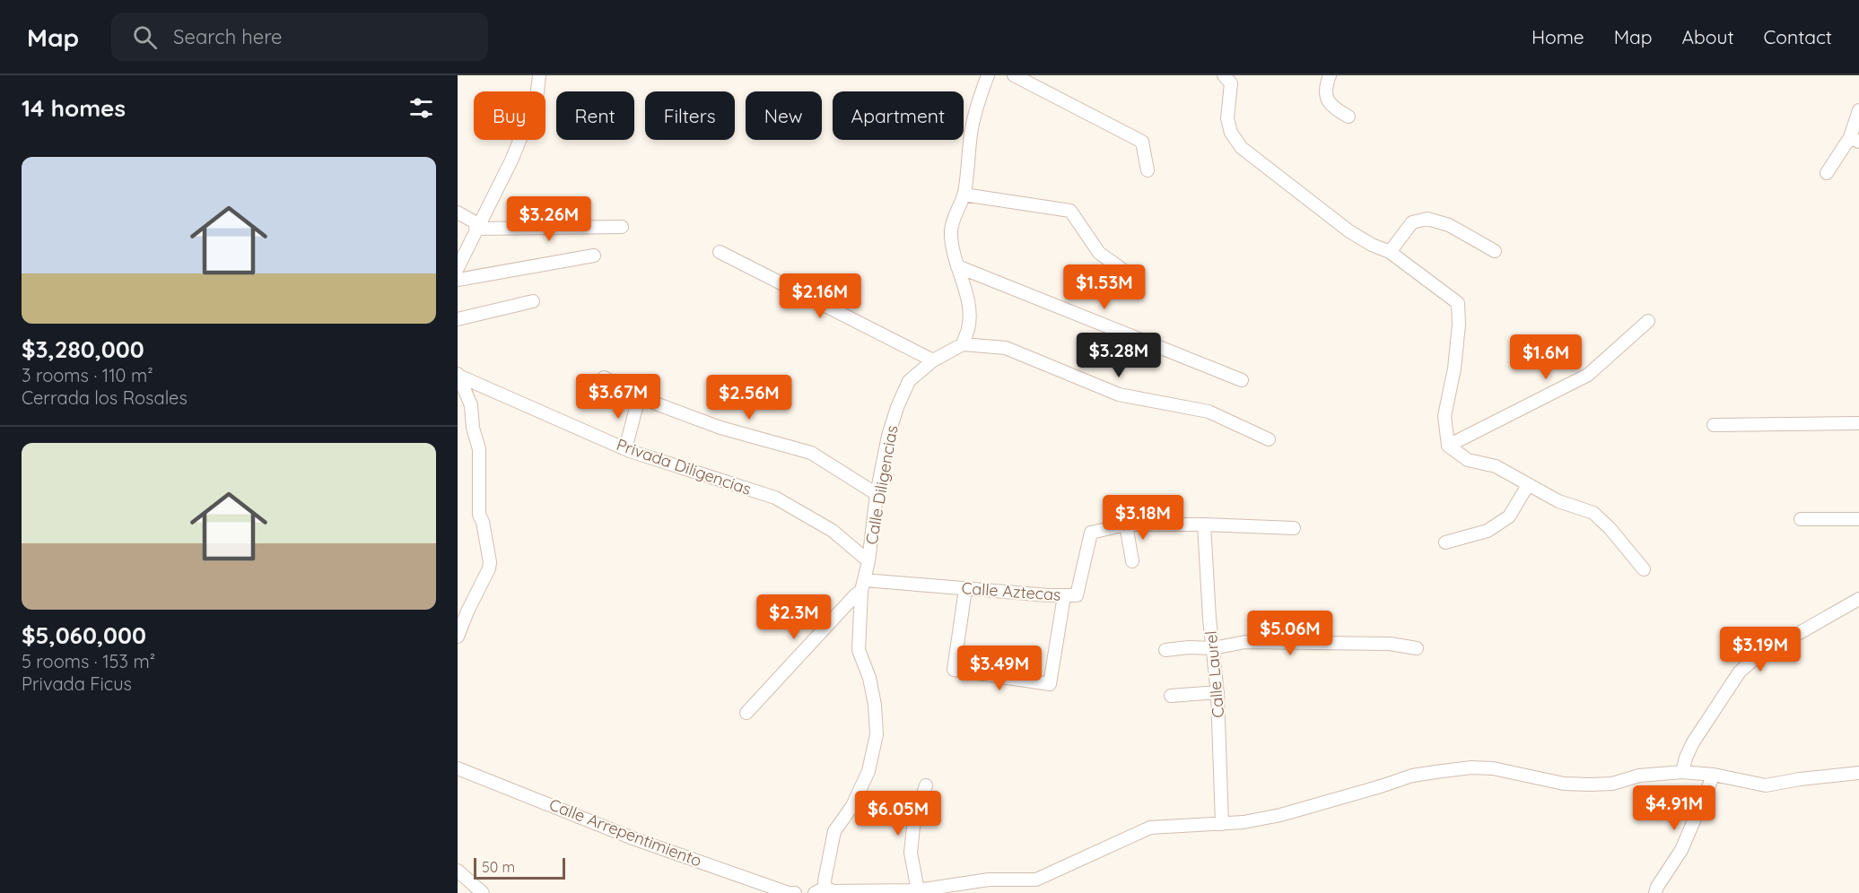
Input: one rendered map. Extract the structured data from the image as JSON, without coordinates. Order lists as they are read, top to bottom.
{
  "streets": {
    "street": [
      "Privada Diligencias",
      "Calle Diligencias",
      "Calle Aztecas",
      "Calle Laurel",
      "Calle Arrepentimiento"
    ]
  },
  "crossings": [
    ["Privada Diligencias", "Calle Diligencias"],
    ["Calle Diligencias", "Calle Aztecas"],
    ["Calle Aztecas", "Calle Laurel"]
  ],
  "scale_bar": "50 m",
  "page": {
    "header": "Map",
    "search": "Search here",
    "nav": [
      "Home",
      "Map",
      "About",
      "Contact"
    ],
    "heading": "14 homes",
    "chip": [
      "Buy",
      "Rent",
      "Filters",
      "New",
      "Apartment"
    ],
    "list": [
      {
        "name": "$3,280,000",
        "note": "3 rooms · 110 m² · Cerrada los Rosales"
      },
      {
        "name": "$5,060,000",
        "note": "5 rooms · 153 m² · Privada Ficus"
      }
    ],
    "price": [
      "$3.26M",
      "$1.53M",
      "$2.16M",
      "$3.28M",
      "$1.6M",
      "$3.67M",
      "$2.56M",
      "$3.18M",
      "$2.3M",
      "$5.06M",
      "$3.19M",
      "$3.49M",
      "$4.91M",
      "$6.05M"
    ],
    "scale": "50 m"
  }
}
